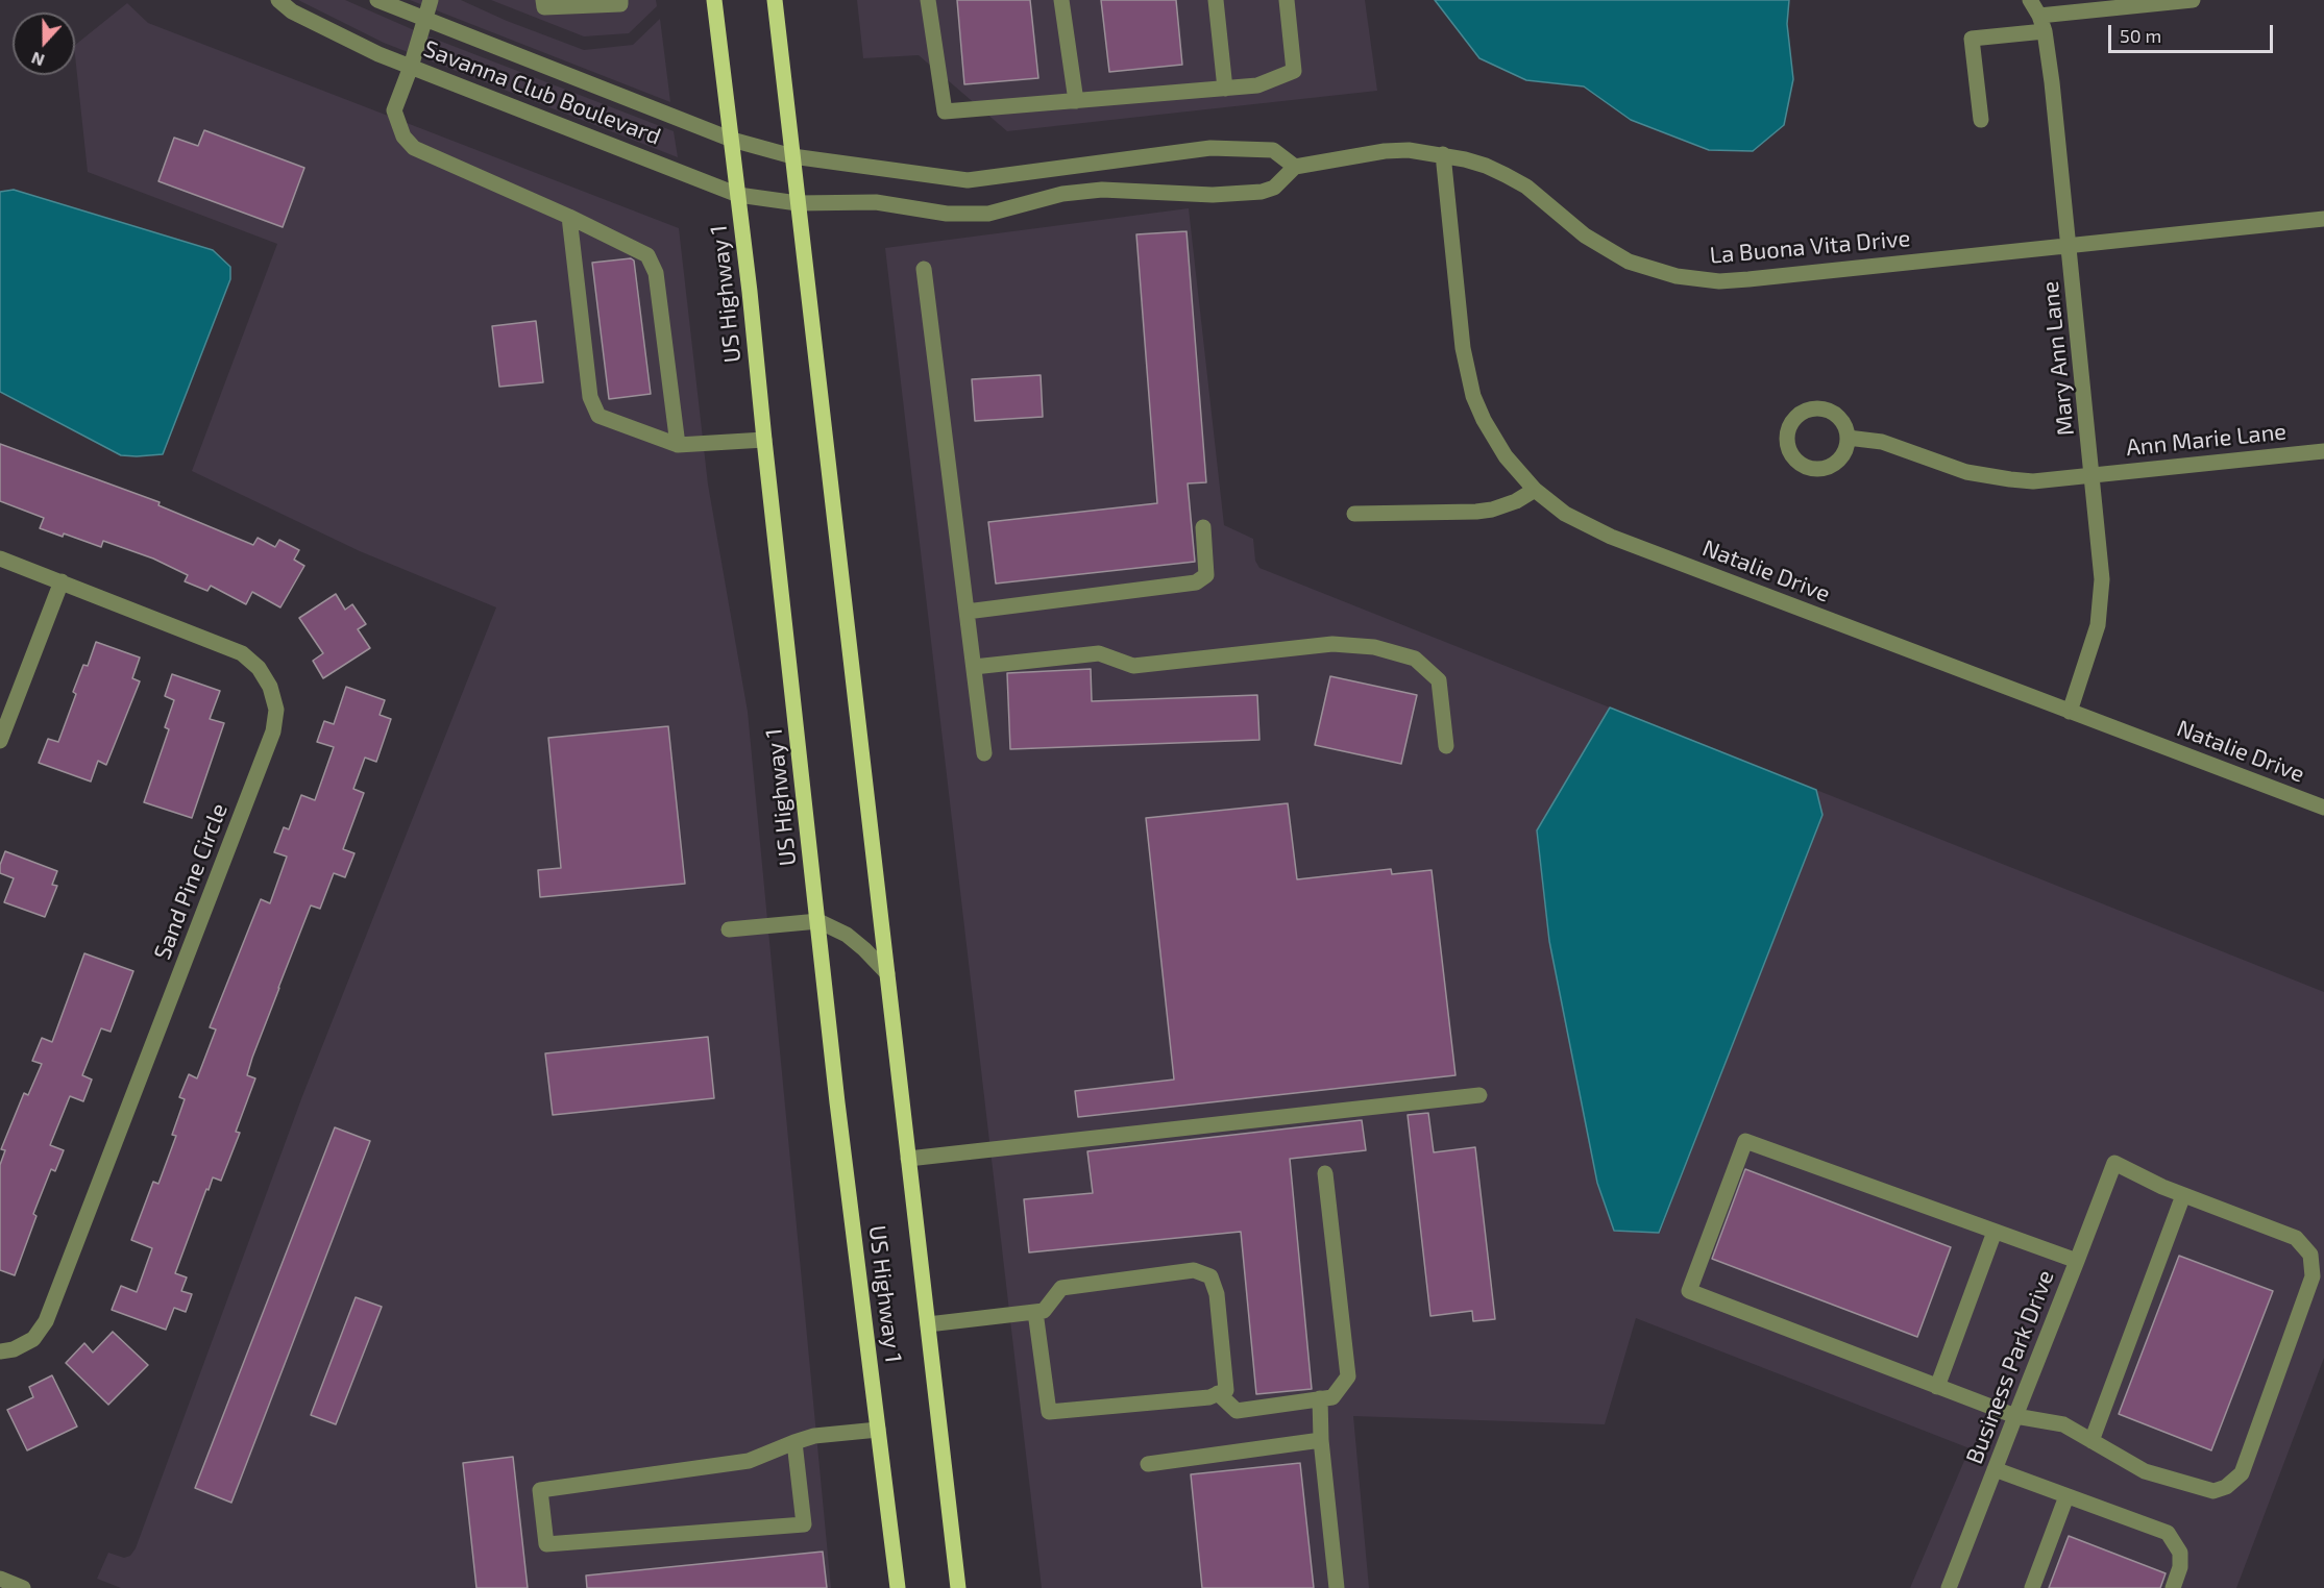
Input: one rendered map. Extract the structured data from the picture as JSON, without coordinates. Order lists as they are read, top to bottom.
{
  "streets": {
    "main road": ["US Highway 1"],
    "street": [
      "Savanna Club Boulevard",
      "La Buona Vita Drive",
      "Mary Ann Lane",
      "Ann Marie Lane",
      "Natalie Drive",
      "Sand Pine Circle",
      "Business Park Drive"
    ]
  },
  "crossings": [
    ["Savanna Club Boulevard", "US Highway 1"],
    ["La Buona Vita Drive", "Mary Ann Lane"],
    ["La Buona Vita Drive", "Natalie Drive"],
    ["Mary Ann Lane", "Ann Marie Lane"],
    ["Mary Ann Lane", "Natalie Drive"]
  ],
  "scale_bar": "50 m",
  "north": "bottom"
}
